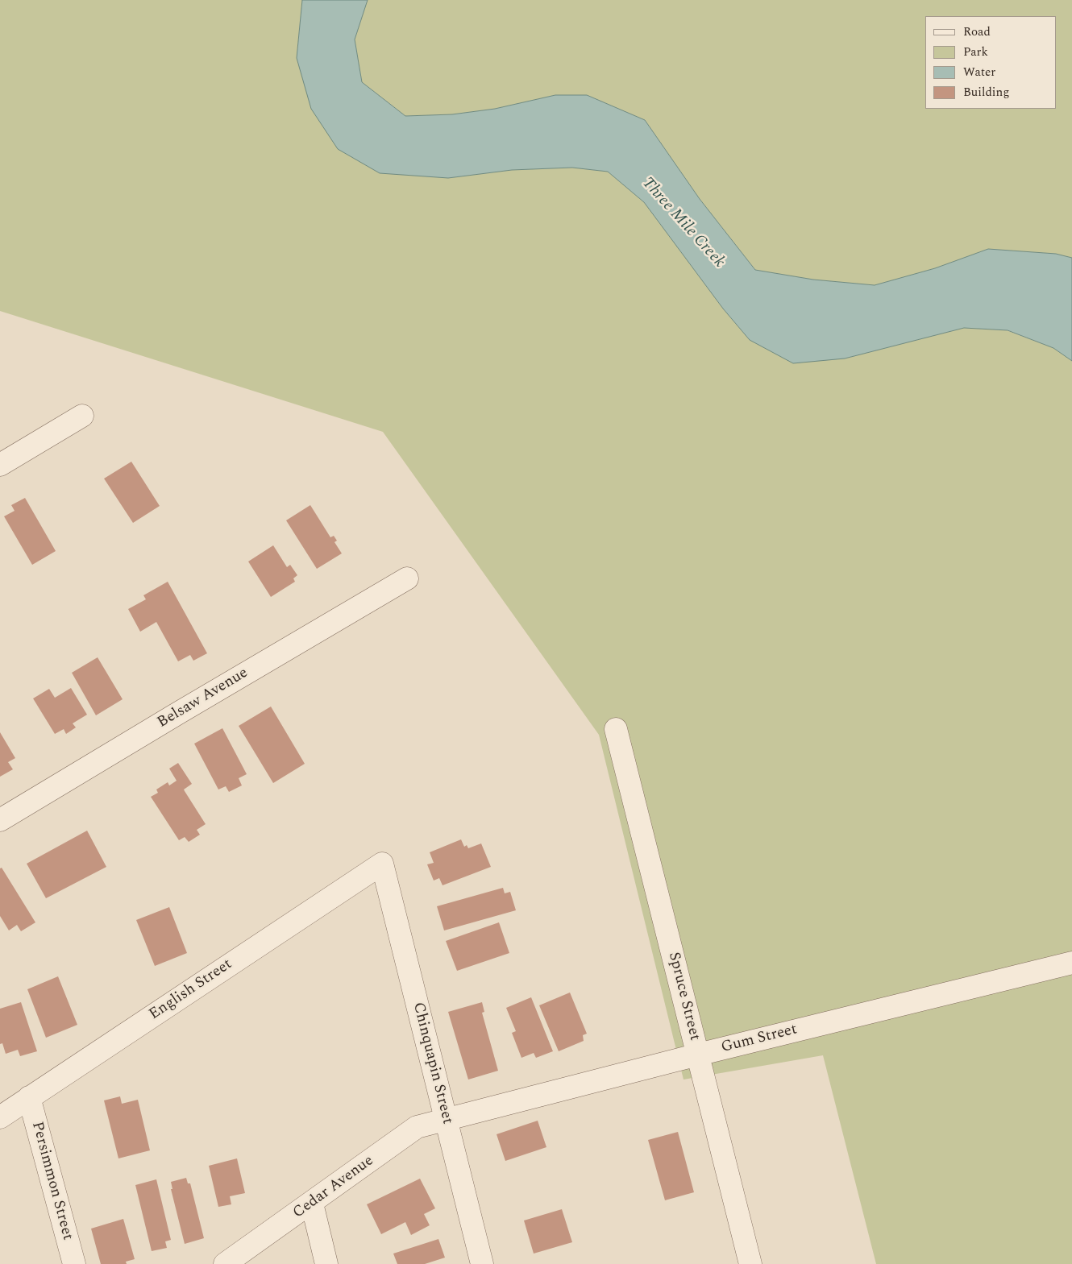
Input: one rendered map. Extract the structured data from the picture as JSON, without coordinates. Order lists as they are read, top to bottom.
{
  "streets": {
    "street": [
      "Belsaw Avenue",
      "English Street",
      "Spruce Street",
      "Gum Street",
      "Chinquapin Street",
      "Persimmon Street",
      "Cedar Avenue"
    ]
  },
  "crossings": [
    ["English Street", "Chinquapin Street"],
    ["English Street", "Persimmon Street"],
    ["Spruce Street", "Gum Street"],
    ["Gum Street", "Chinquapin Street"],
    ["Gum Street", "Cedar Avenue"],
    ["Chinquapin Street", "Cedar Avenue"]
  ],
  "water": ["Three Mile Creek"],
  "legend": [
    "Road",
    "Park",
    "Water",
    "Building"
  ]
}
